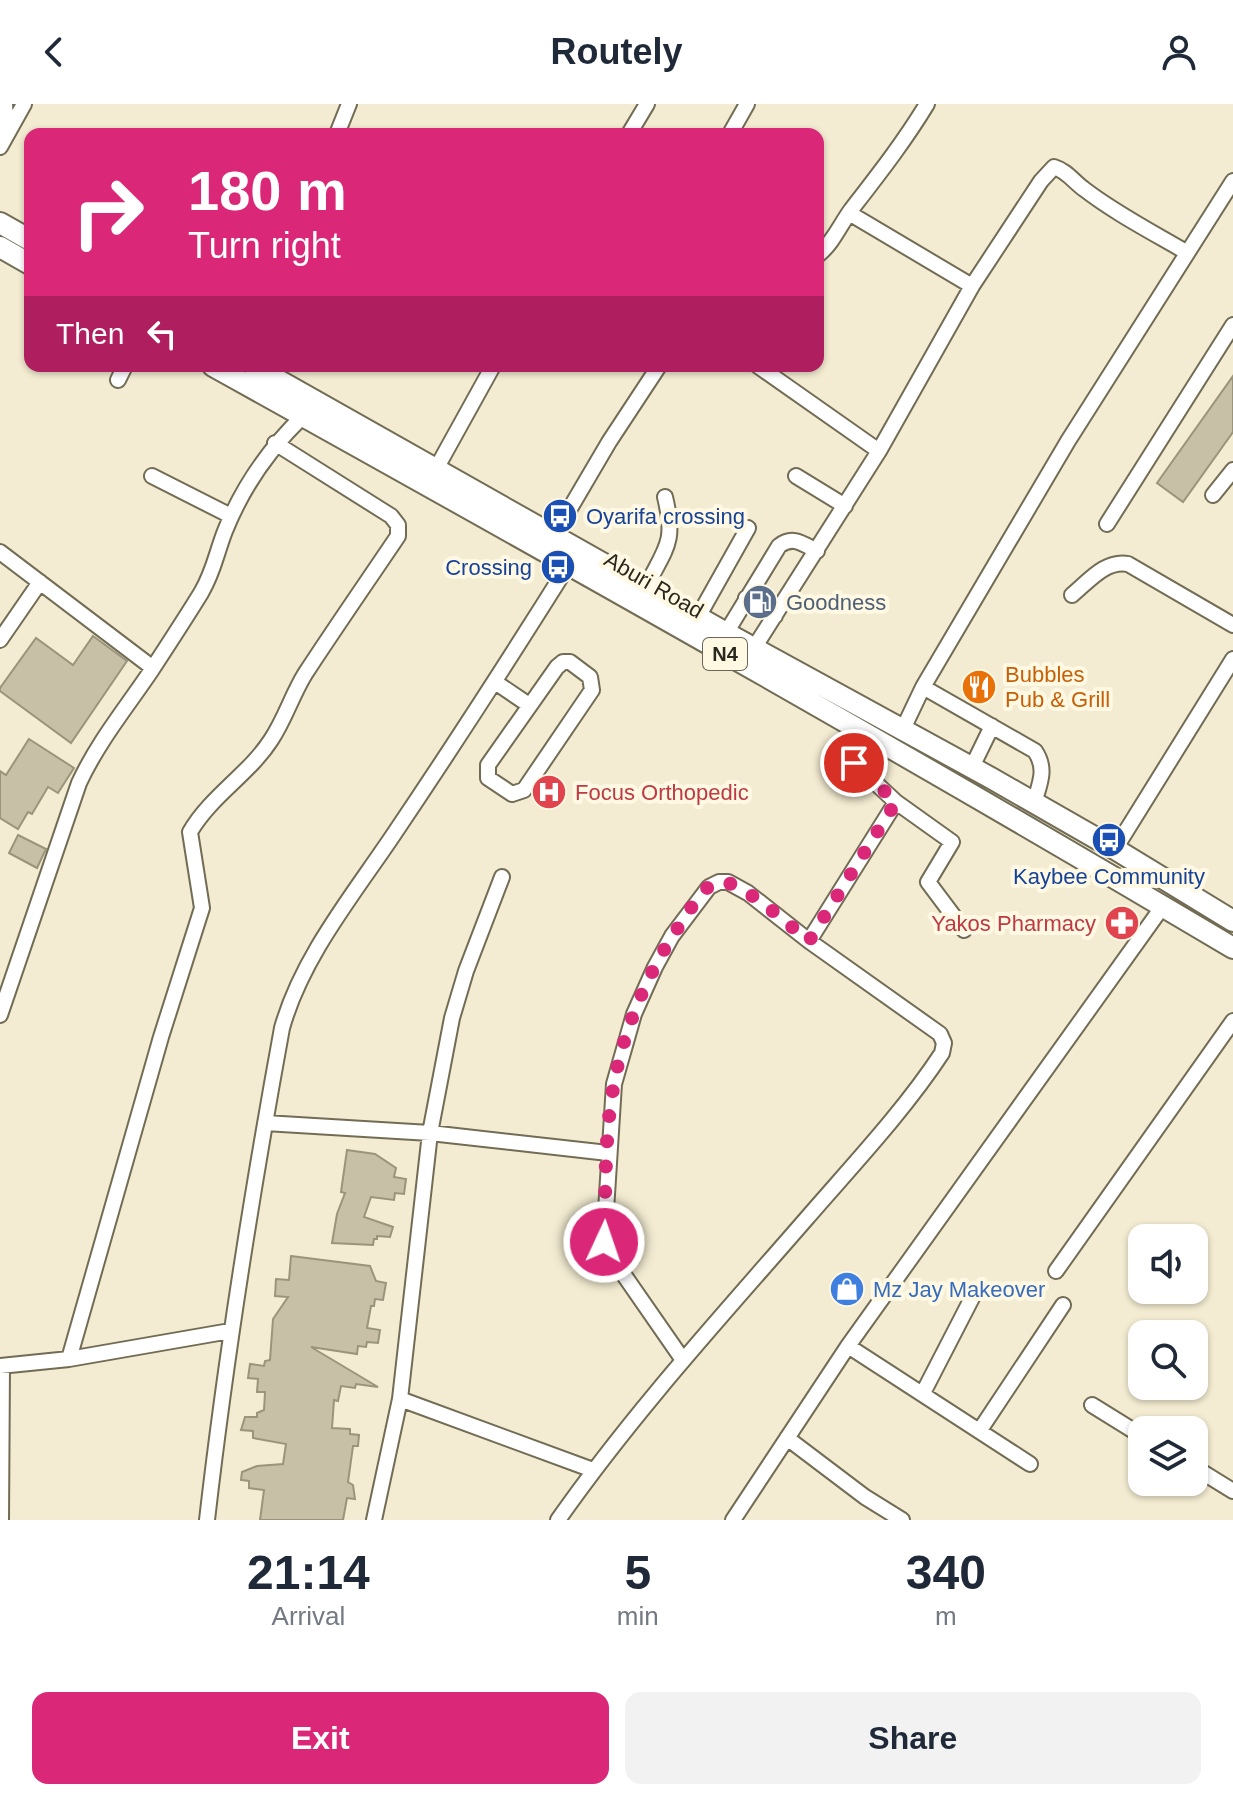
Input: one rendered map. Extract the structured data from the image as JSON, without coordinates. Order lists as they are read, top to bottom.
{
  "streets": {
    "highway": ["Aburi Road", "N4"]
  },
  "places": {
    "bus stop": ["Oyarifa crossing", "Crossing", "Kaybee Community"],
    "fuel station": ["Goodness"],
    "restaurant": ["Bubbles Pub & Grill"],
    "hospital": ["Focus Orthopedic"],
    "pharmacy": ["Yakos Pharmacy"],
    "shop": ["Mz Jay Makeover"]
  },
  "page": {
    "header": "Routely",
    "turn": ["180 m", "Turn right"],
    "then": "Then",
    "eta": [
      "21:14",
      "Arrival",
      "5",
      "min",
      "340",
      "m"
    ],
    "buttons": ["Exit", "Share"]
  }
}
